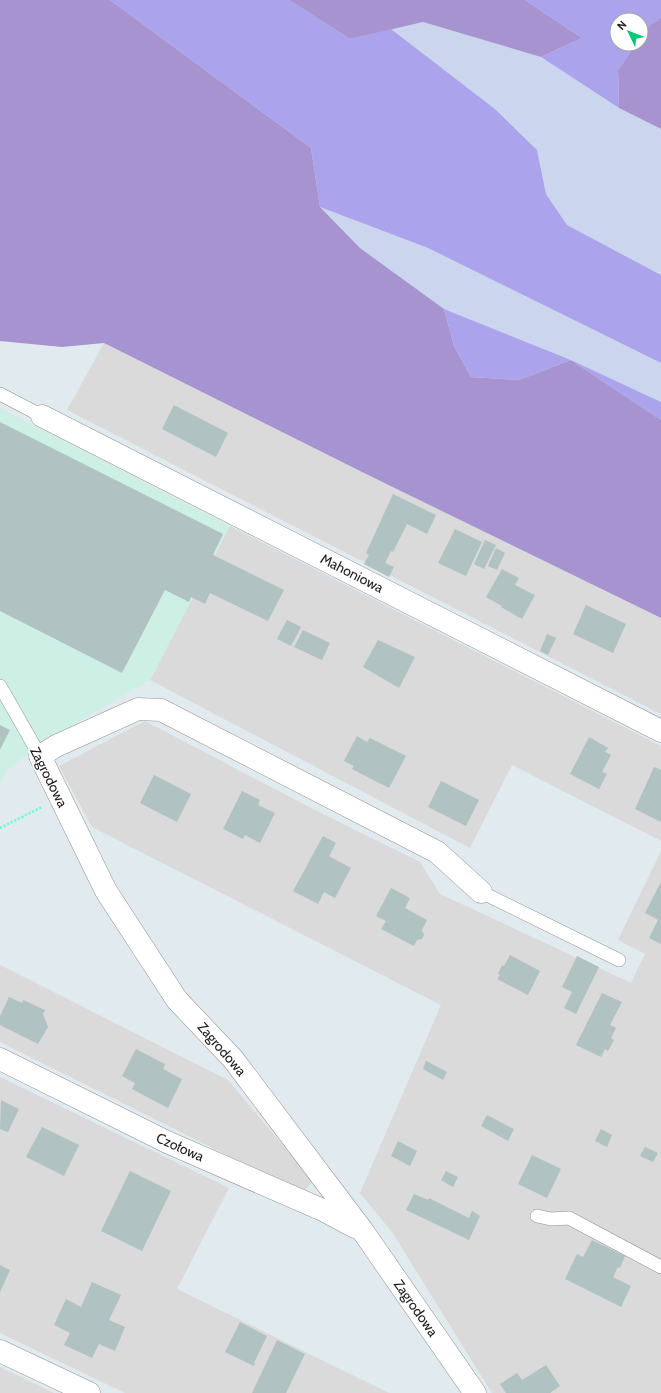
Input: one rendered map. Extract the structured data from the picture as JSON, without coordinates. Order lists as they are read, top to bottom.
{
  "streets": {
    "street": ["Mahoniowa", "Zagrodowa", "Czołowa"]
  },
  "crossings": [
    ["Zagrodowa", "Czołowa"]
  ],
  "north": "top left"
}
